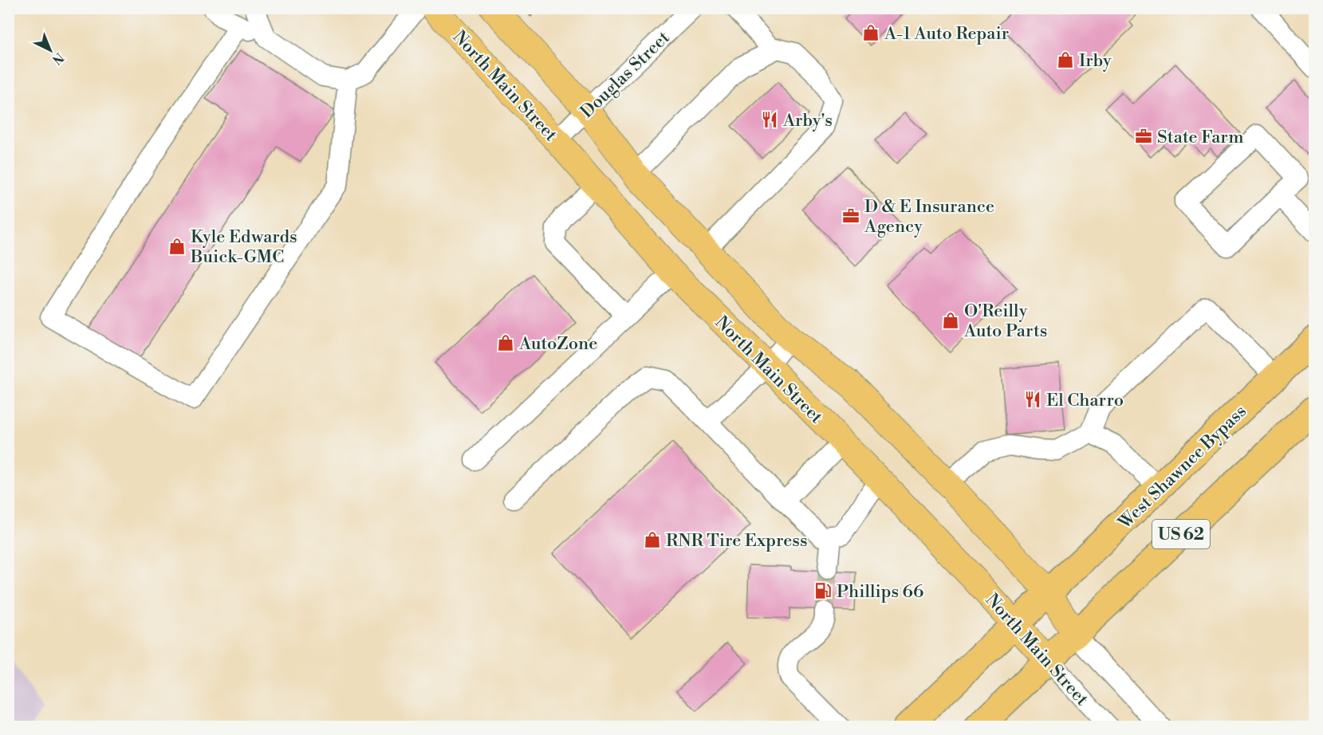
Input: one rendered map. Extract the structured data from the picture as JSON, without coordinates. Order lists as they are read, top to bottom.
{
  "streets": {
    "highway": ["West Shawnee Bypass", "US 62"],
    "main road": ["North Main Street"],
    "street": ["Douglas Street"]
  },
  "crossings": [
    ["Douglas Street", "North Main Street"],
    ["North Main Street", "West Shawnee Bypass"],
    ["North Main Street", "US 62"],
    ["West Shawnee Bypass", "US 62"]
  ],
  "places": {
    "shop": [
      "A-1 Auto Repair",
      "Irby",
      "Kyle Edwards Buick-GMC",
      "O'Reilly Auto Parts",
      "AutoZone",
      "RNR Tire Express"
    ],
    "restaurant": ["Arby's", "El Charro"],
    "office": ["State Farm", "D & E Insurance Agency"],
    "fuel station": ["Phillips 66"]
  },
  "north": "bottom right"
}
